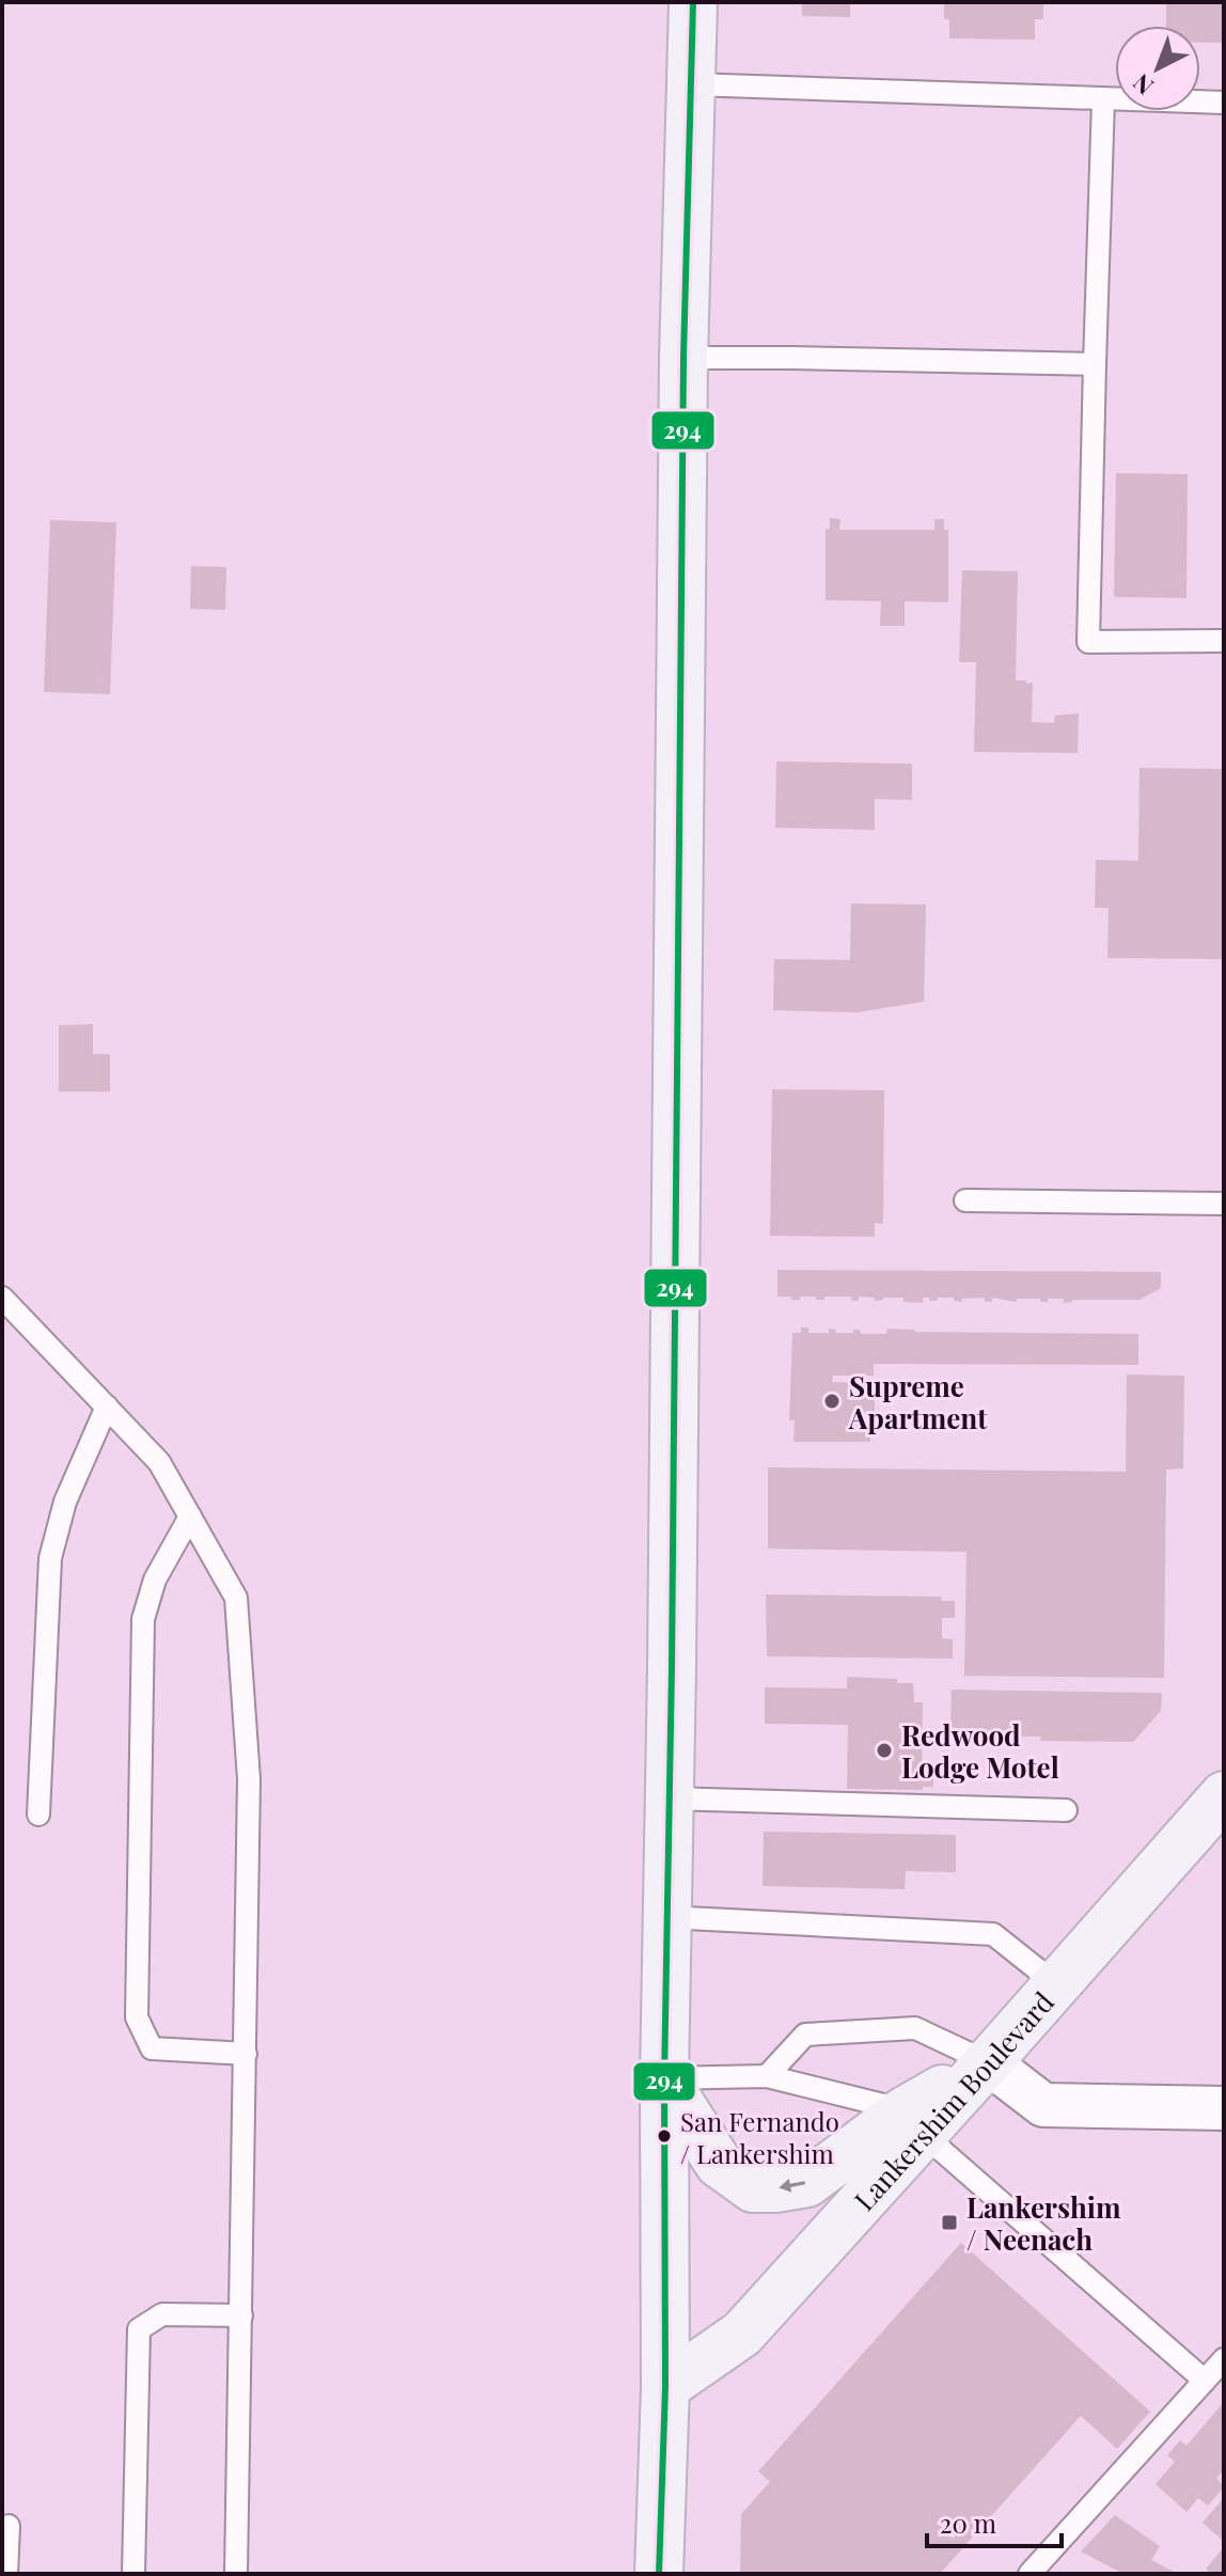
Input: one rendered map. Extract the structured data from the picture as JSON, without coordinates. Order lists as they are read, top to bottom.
{
  "streets": {
    "main road": ["Lankershim Boulevard"]
  },
  "places": {
    "other": ["Supreme Apartment", "Redwood Lodge Motel", "San Fernando / Lankershim"],
    "transit": ["Lankershim / Neenach"]
  },
  "lines": ["transit line 294"],
  "scale_bar": "20 m",
  "north": "bottom left"
}
